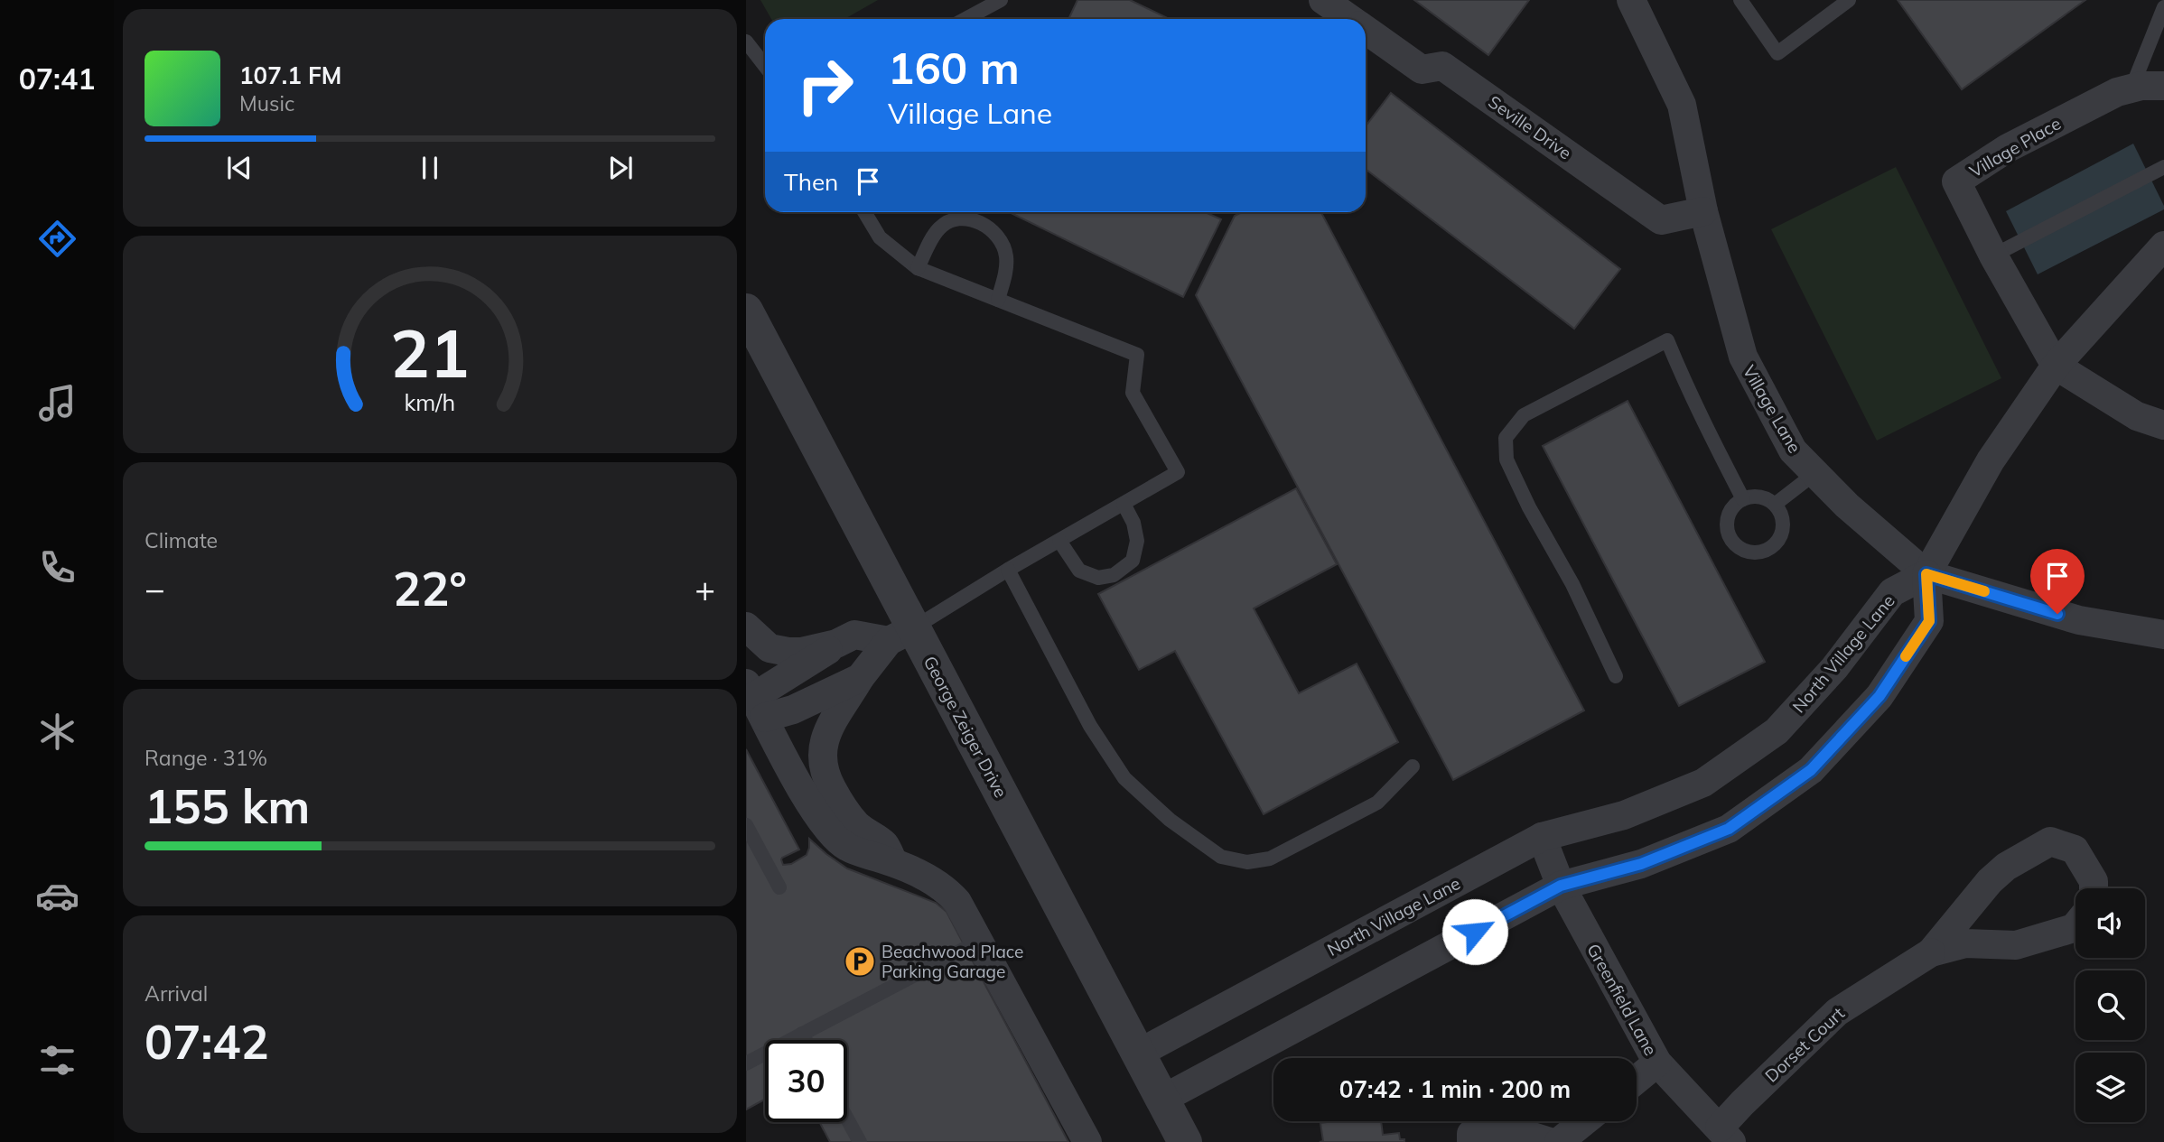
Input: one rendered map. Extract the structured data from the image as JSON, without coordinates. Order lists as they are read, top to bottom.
{
  "streets": {
    "street": [
      "Seville Drive",
      "Village Place",
      "Village Lane",
      "North Village Lane",
      "George Zeiger Drive",
      "Greenfield Lane",
      "Dorset Court"
    ]
  },
  "crossings": [
    ["Seville Drive", "Village Lane"],
    ["Village Lane", "North Village Lane"],
    ["North Village Lane", "George Zeiger Drive"],
    ["North Village Lane", "Greenfield Lane"],
    ["Greenfield Lane", "Dorset Court"]
  ],
  "places": {
    "parking": ["Beachwood Place Parking Garage"]
  },
  "page": {
    "tabs": "07:41",
    "turn": ["160 m", "Village Lane"],
    "song": ["107.1 FM", "Music"],
    "then": "Then",
    "tile": [
      "Climate",
      ["Range · 31%", "155 km"],
      ["Arrival", "07:42"]
    ],
    "heat": ["−", "22°", "+"],
    "limit": "30",
    "trip": "07:42 · 1 min · 200 m",
    "gauge": ["21", "km/h"]
  }
}
